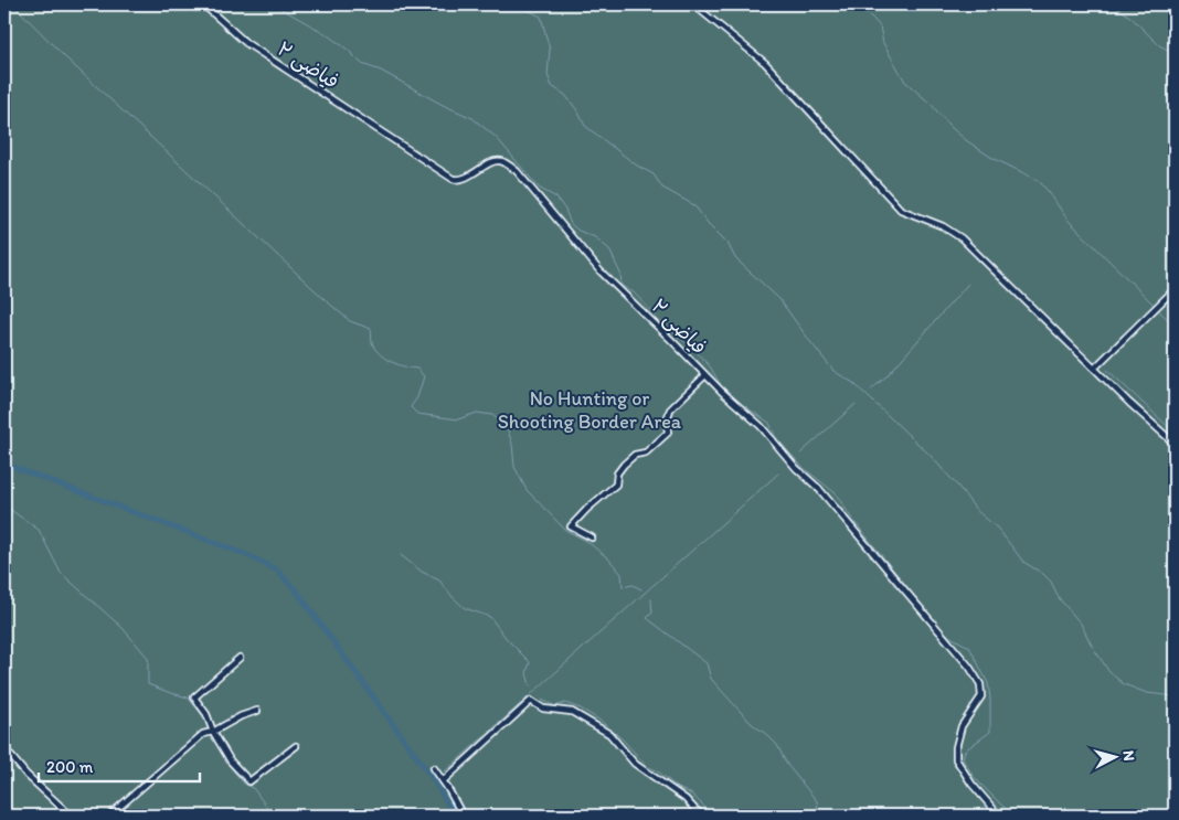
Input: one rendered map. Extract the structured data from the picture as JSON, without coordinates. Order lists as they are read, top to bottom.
{
  "streets": {
    "street": ["فیاضی ۲"]
  },
  "parks": ["No Hunting or Shooting Border Area"],
  "scale_bar": "200 m",
  "north": "right"
}
